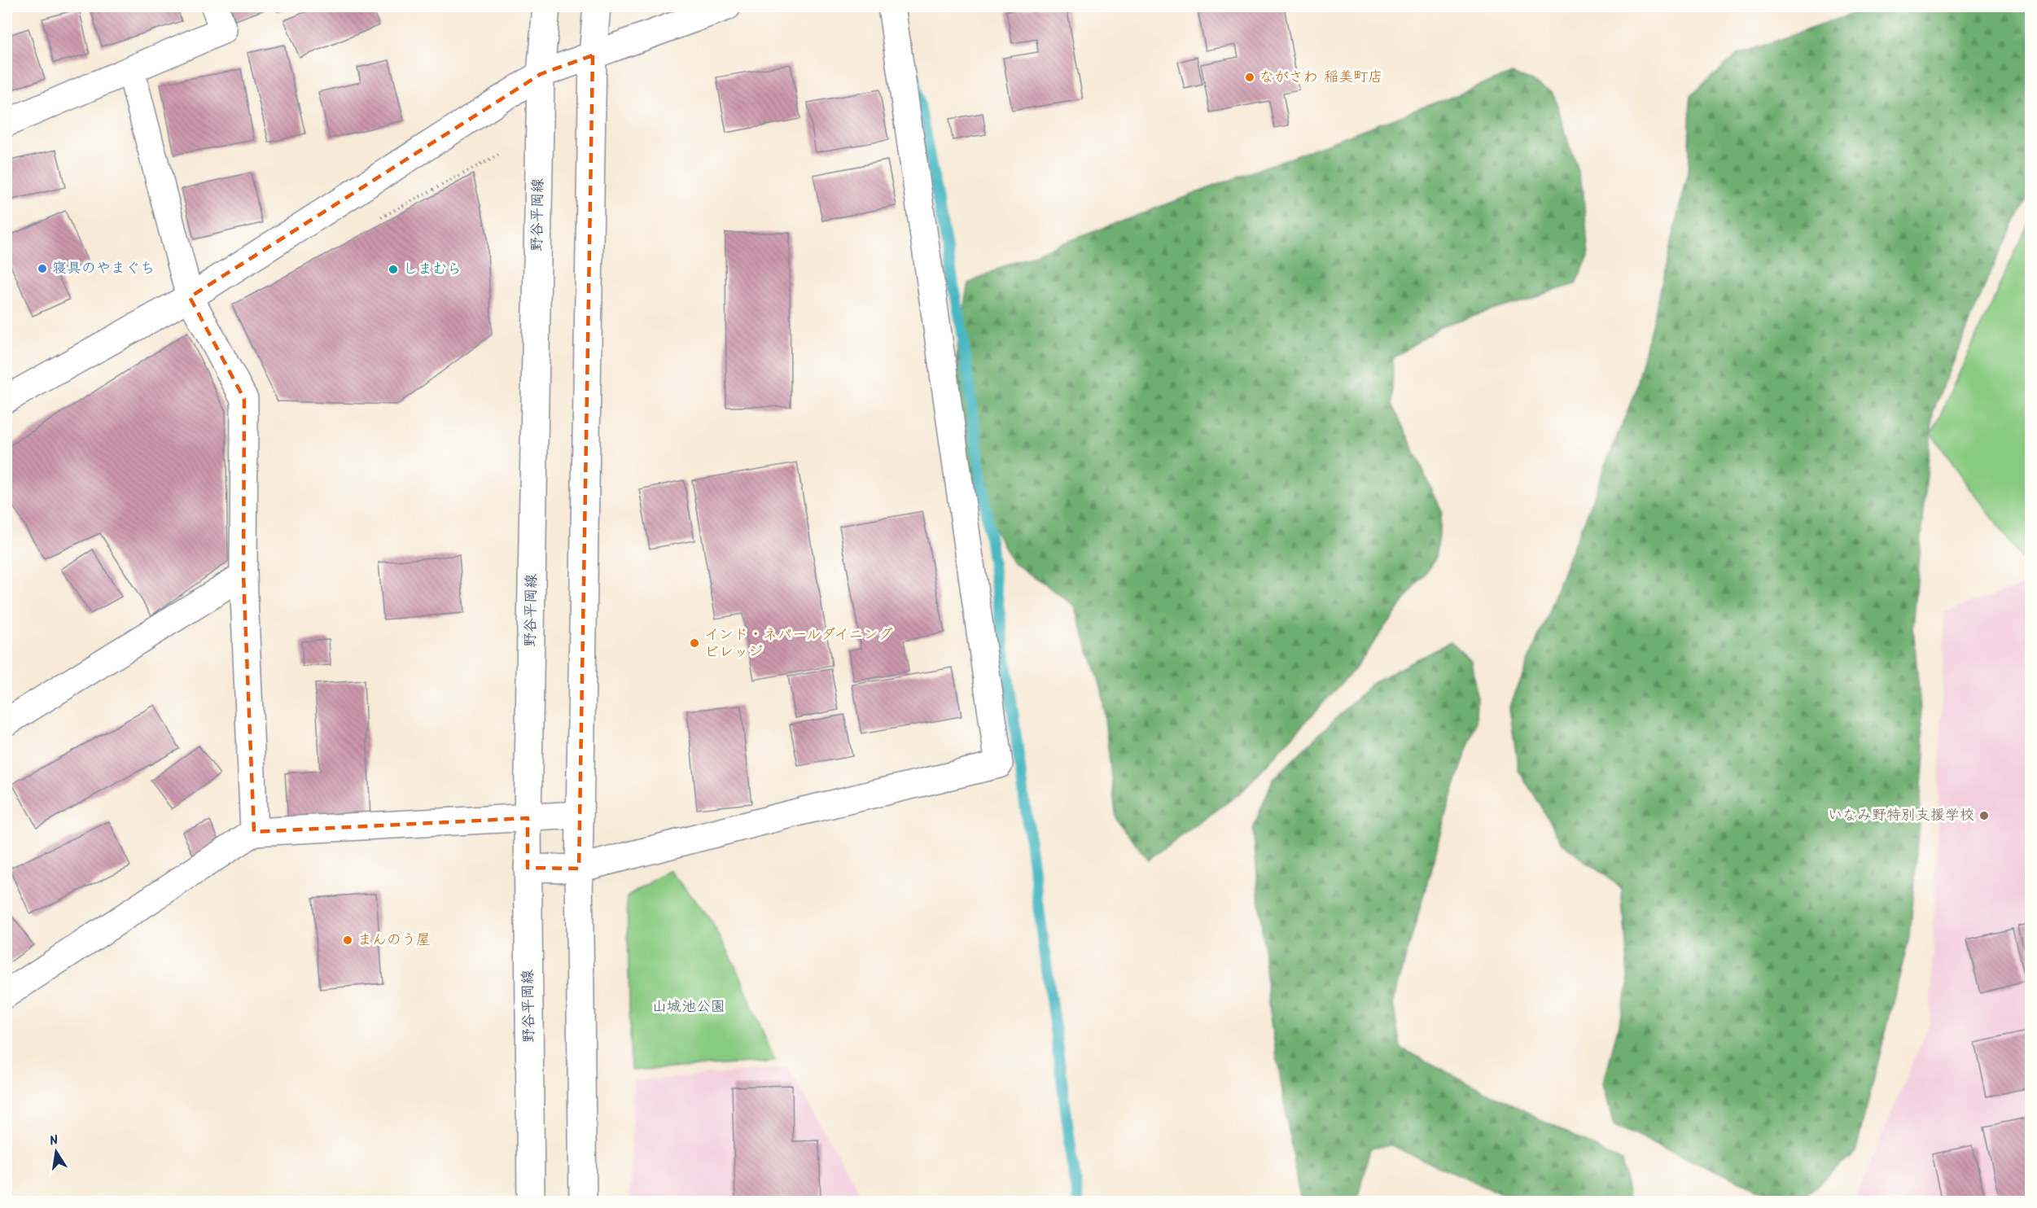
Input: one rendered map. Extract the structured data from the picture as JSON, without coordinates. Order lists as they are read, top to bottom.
{
  "streets": {
    "street": ["野谷平岡線"]
  },
  "parks": ["山城池公園"],
  "places": [
    "ながさわ 稲美町店",
    "寝具のやまぐち",
    "しまむら",
    "インド・ネパールダイニング ビレッジ",
    "いなみ野特別支援学校",
    "まんのう屋"
  ],
  "north": "top"
}
